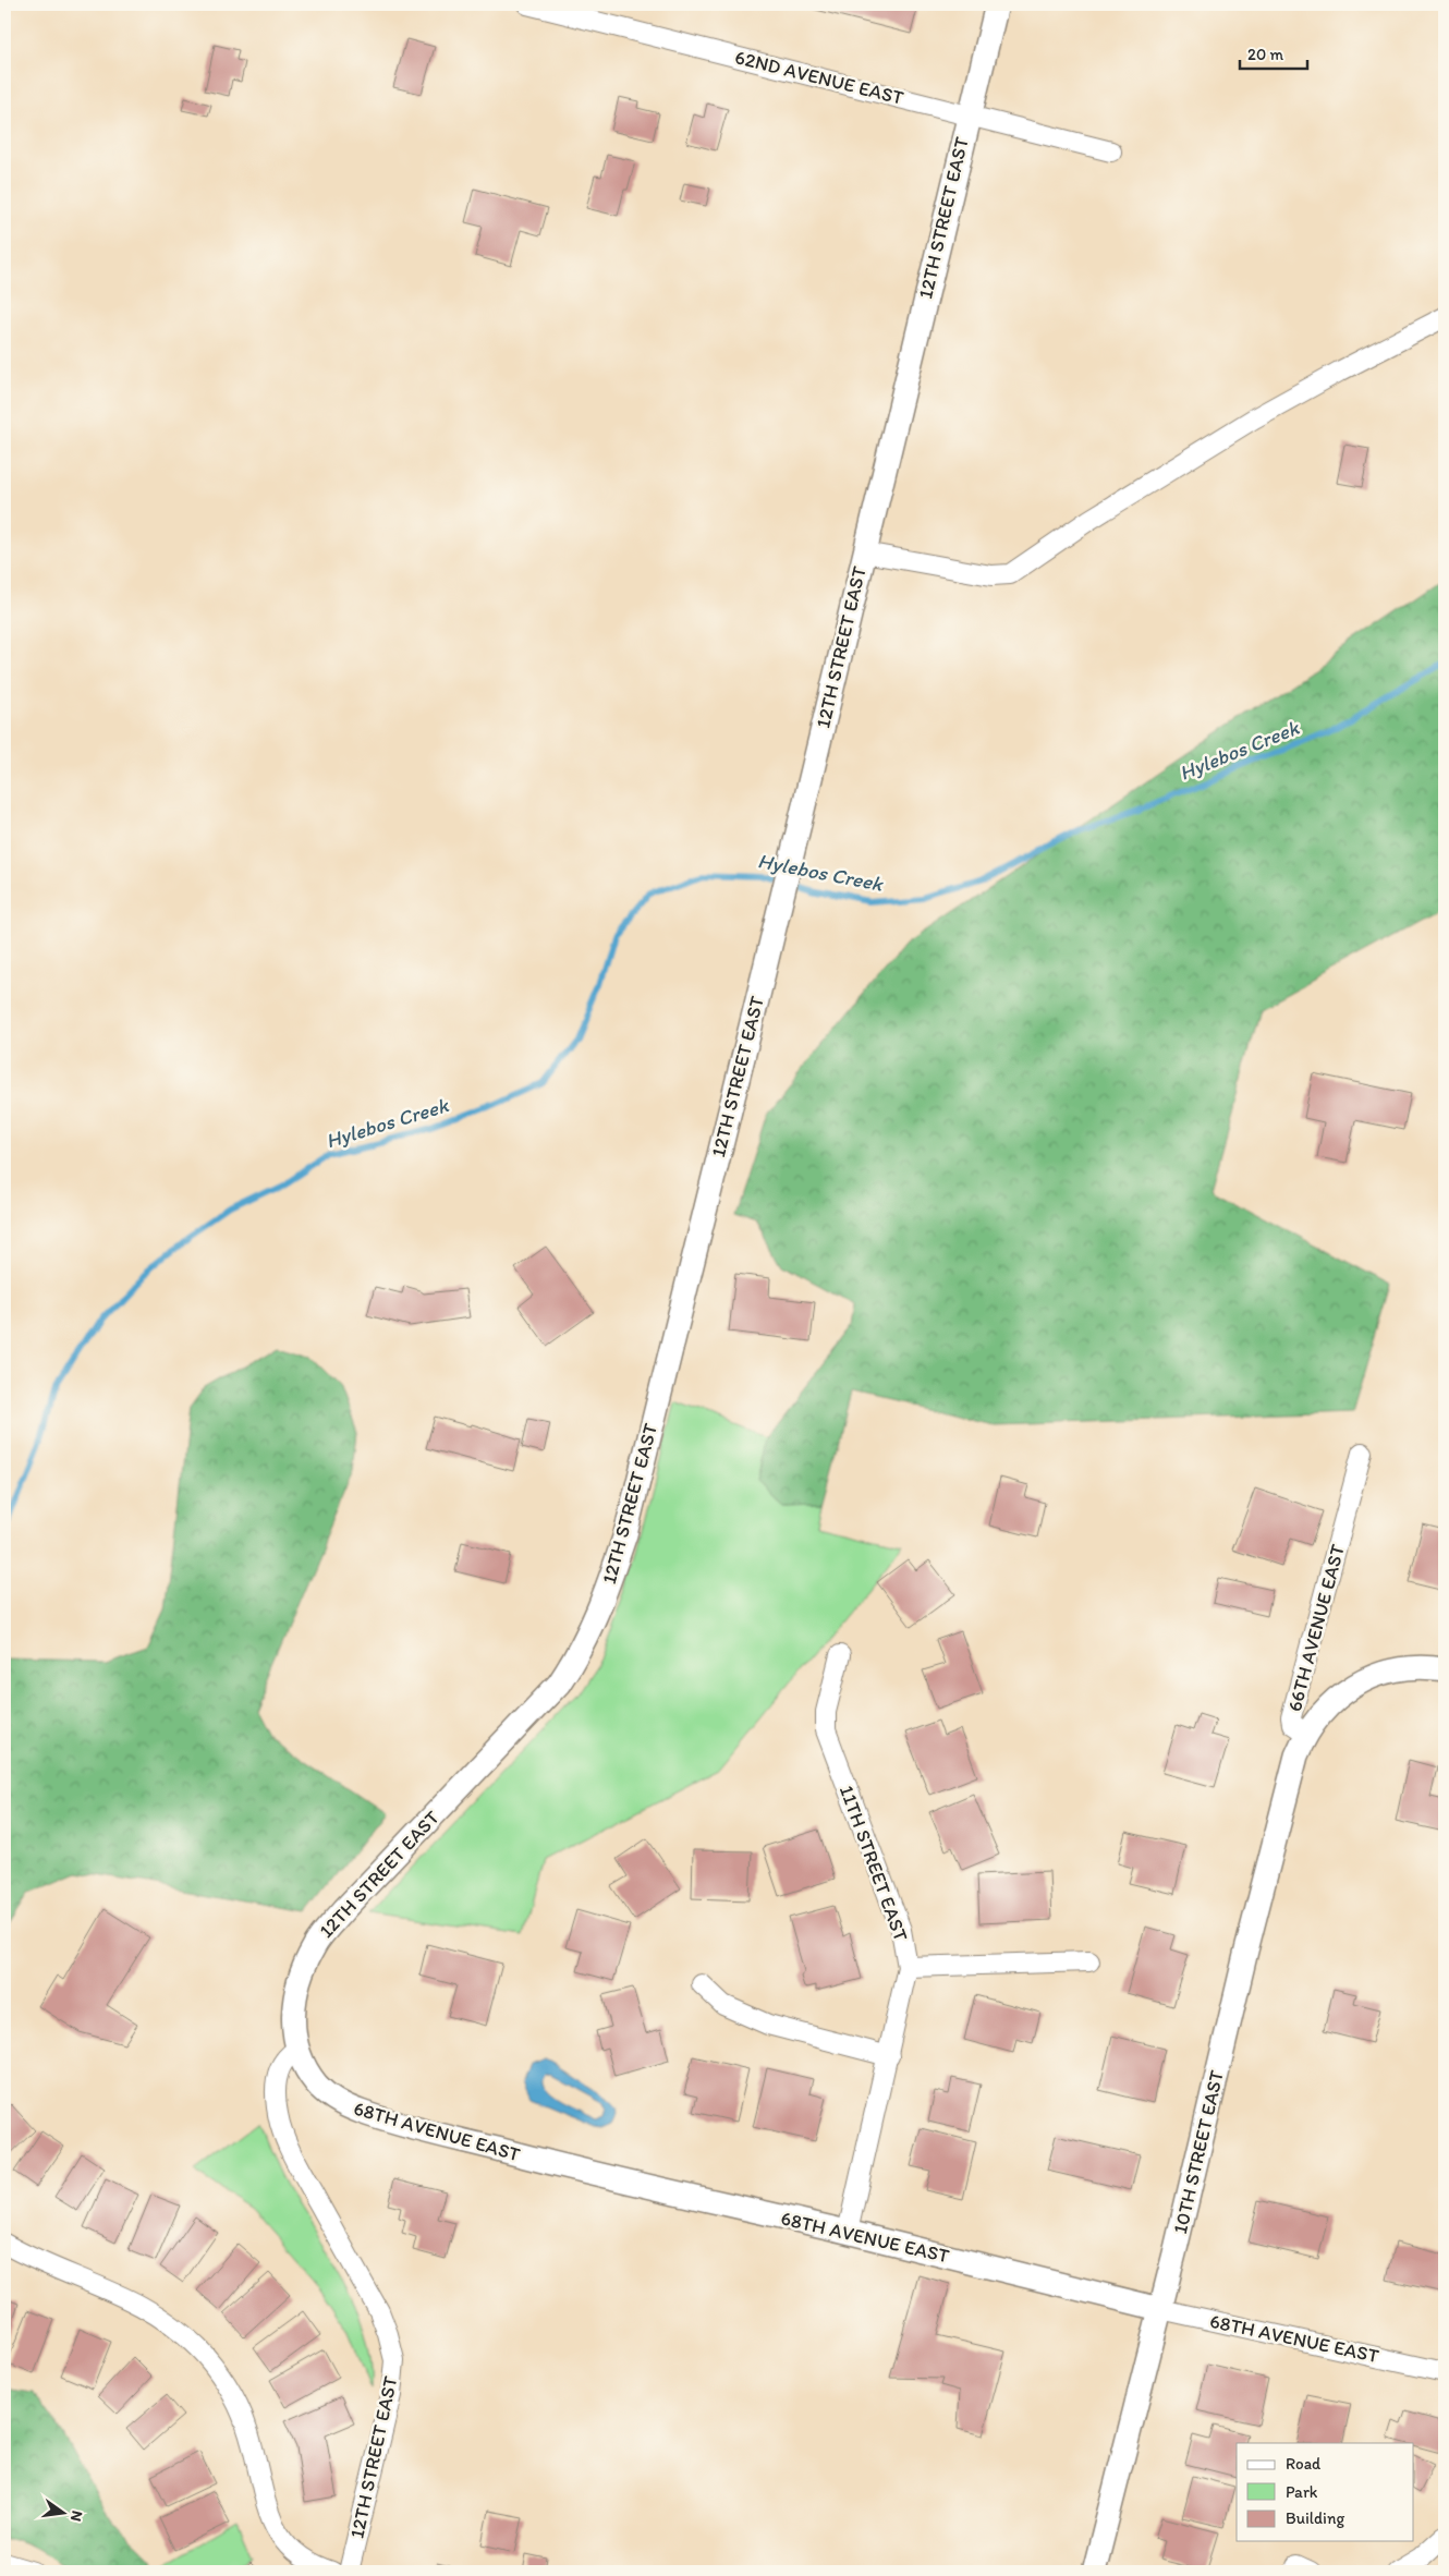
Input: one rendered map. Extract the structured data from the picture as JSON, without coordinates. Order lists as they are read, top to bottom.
{
  "streets": {
    "street": [
      "62ND AVENUE EAST",
      "12TH STREET EAST",
      "66TH AVENUE EAST",
      "11TH STREET EAST",
      "68TH AVENUE EAST",
      "10TH STREET EAST"
    ]
  },
  "crossings": [
    ["62ND AVENUE EAST", "12TH STREET EAST"],
    ["12TH STREET EAST", "68TH AVENUE EAST"],
    ["66TH AVENUE EAST", "10TH STREET EAST"],
    ["11TH STREET EAST", "68TH AVENUE EAST"],
    ["68TH AVENUE EAST", "10TH STREET EAST"]
  ],
  "water": ["Hylebos Creek"],
  "legend": ["Road", "Park", "Building"],
  "scale_bar": "20 m",
  "north": "right"
}
